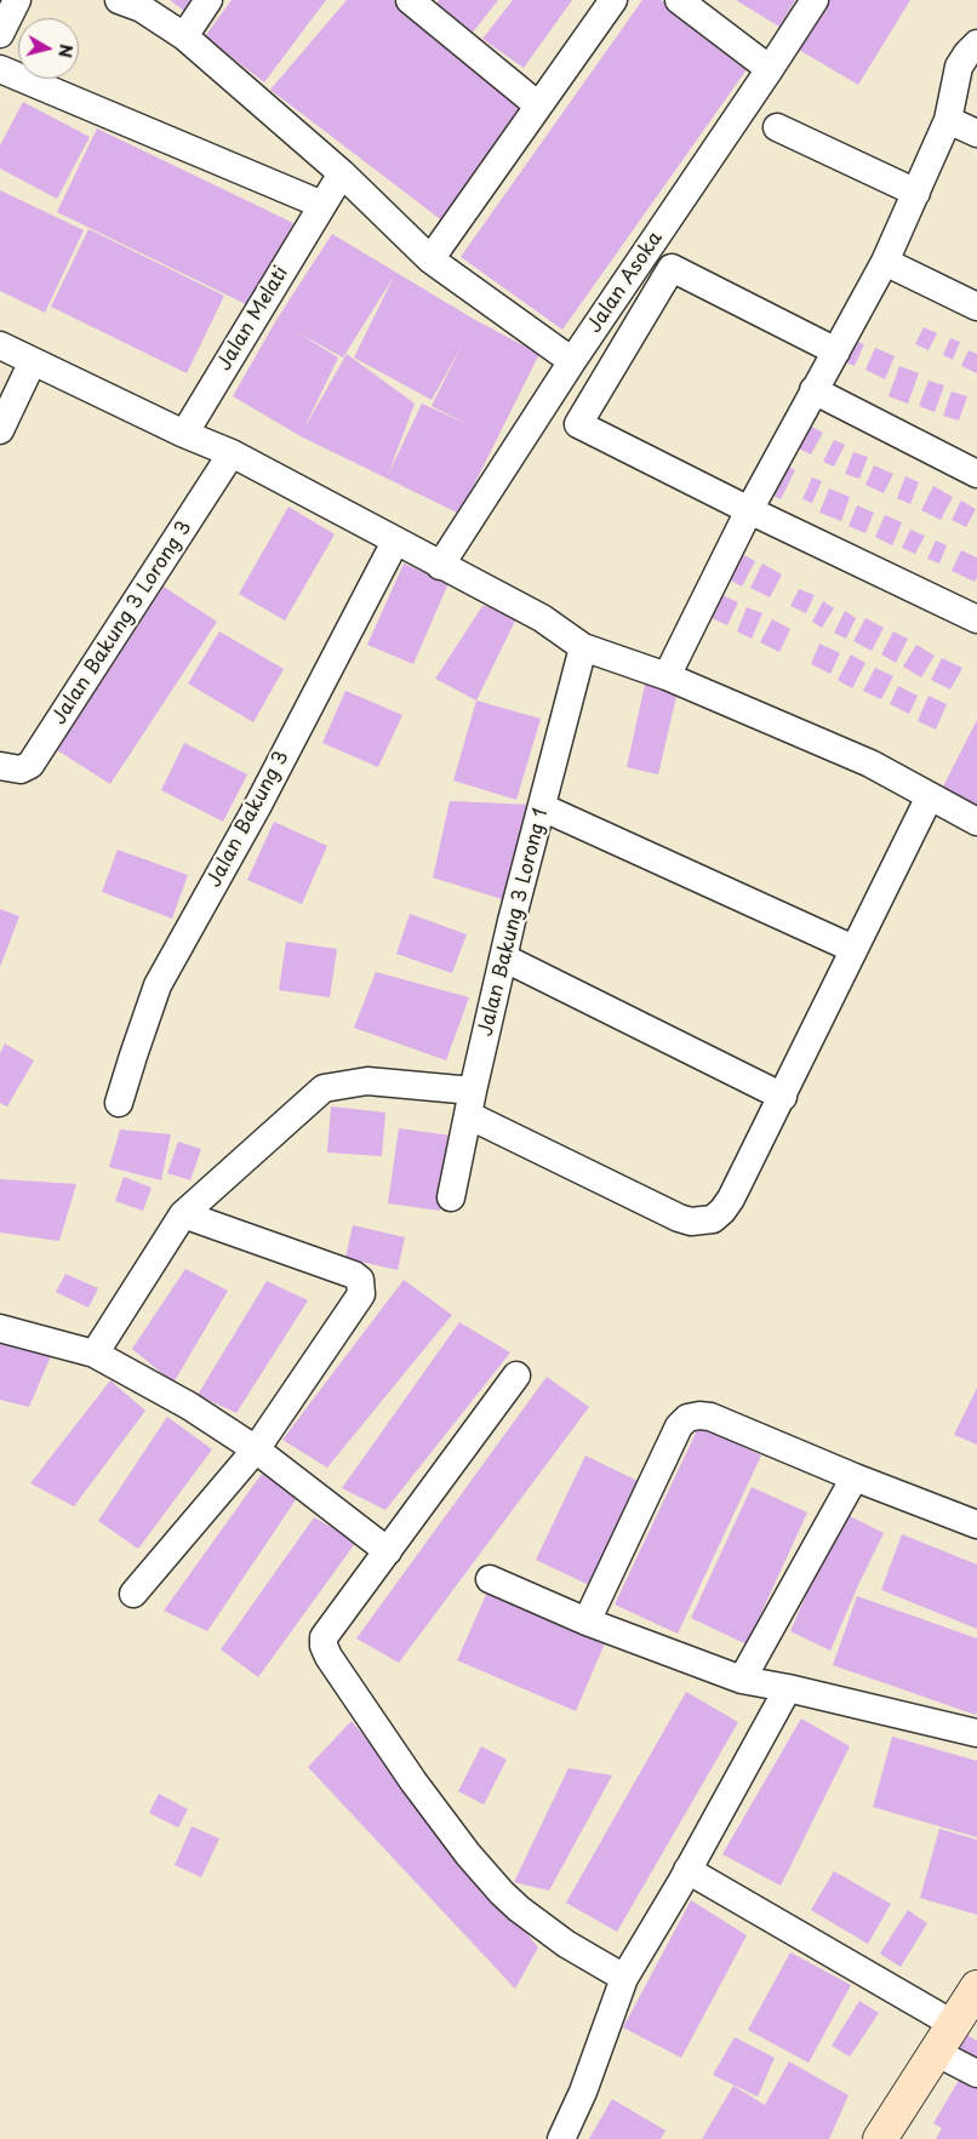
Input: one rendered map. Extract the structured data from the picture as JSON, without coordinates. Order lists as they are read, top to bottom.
{
  "streets": {
    "street": [
      "Jalan Asoka",
      "Jalan Melati",
      "Jalan Bakung 3 Lorong 3",
      "Jalan Bakung 3",
      "Jalan Bakung 3 Lorong 1"
    ]
  },
  "north": "right"
}
